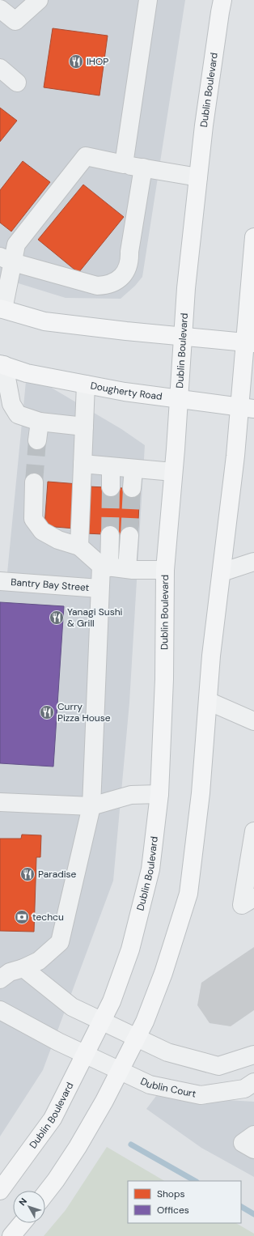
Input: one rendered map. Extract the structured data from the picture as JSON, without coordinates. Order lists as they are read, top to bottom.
{
  "streets": {
    "main road": ["Dublin Boulevard", "Dougherty Road"],
    "street": ["Bantry Bay Street", "Dublin Court"]
  },
  "crossings": [
    ["Dublin Boulevard", "Dougherty Road"],
    ["Dublin Boulevard", "Dublin Court"]
  ],
  "places": {
    "restaurant": [
      "IHOP",
      "Yanagi Sushi & Grill",
      "Curry Pizza House",
      "Paradise"
    ],
    "bank": ["techcu"]
  },
  "legend": ["Shops", "Offices"],
  "north": "top left"
}
